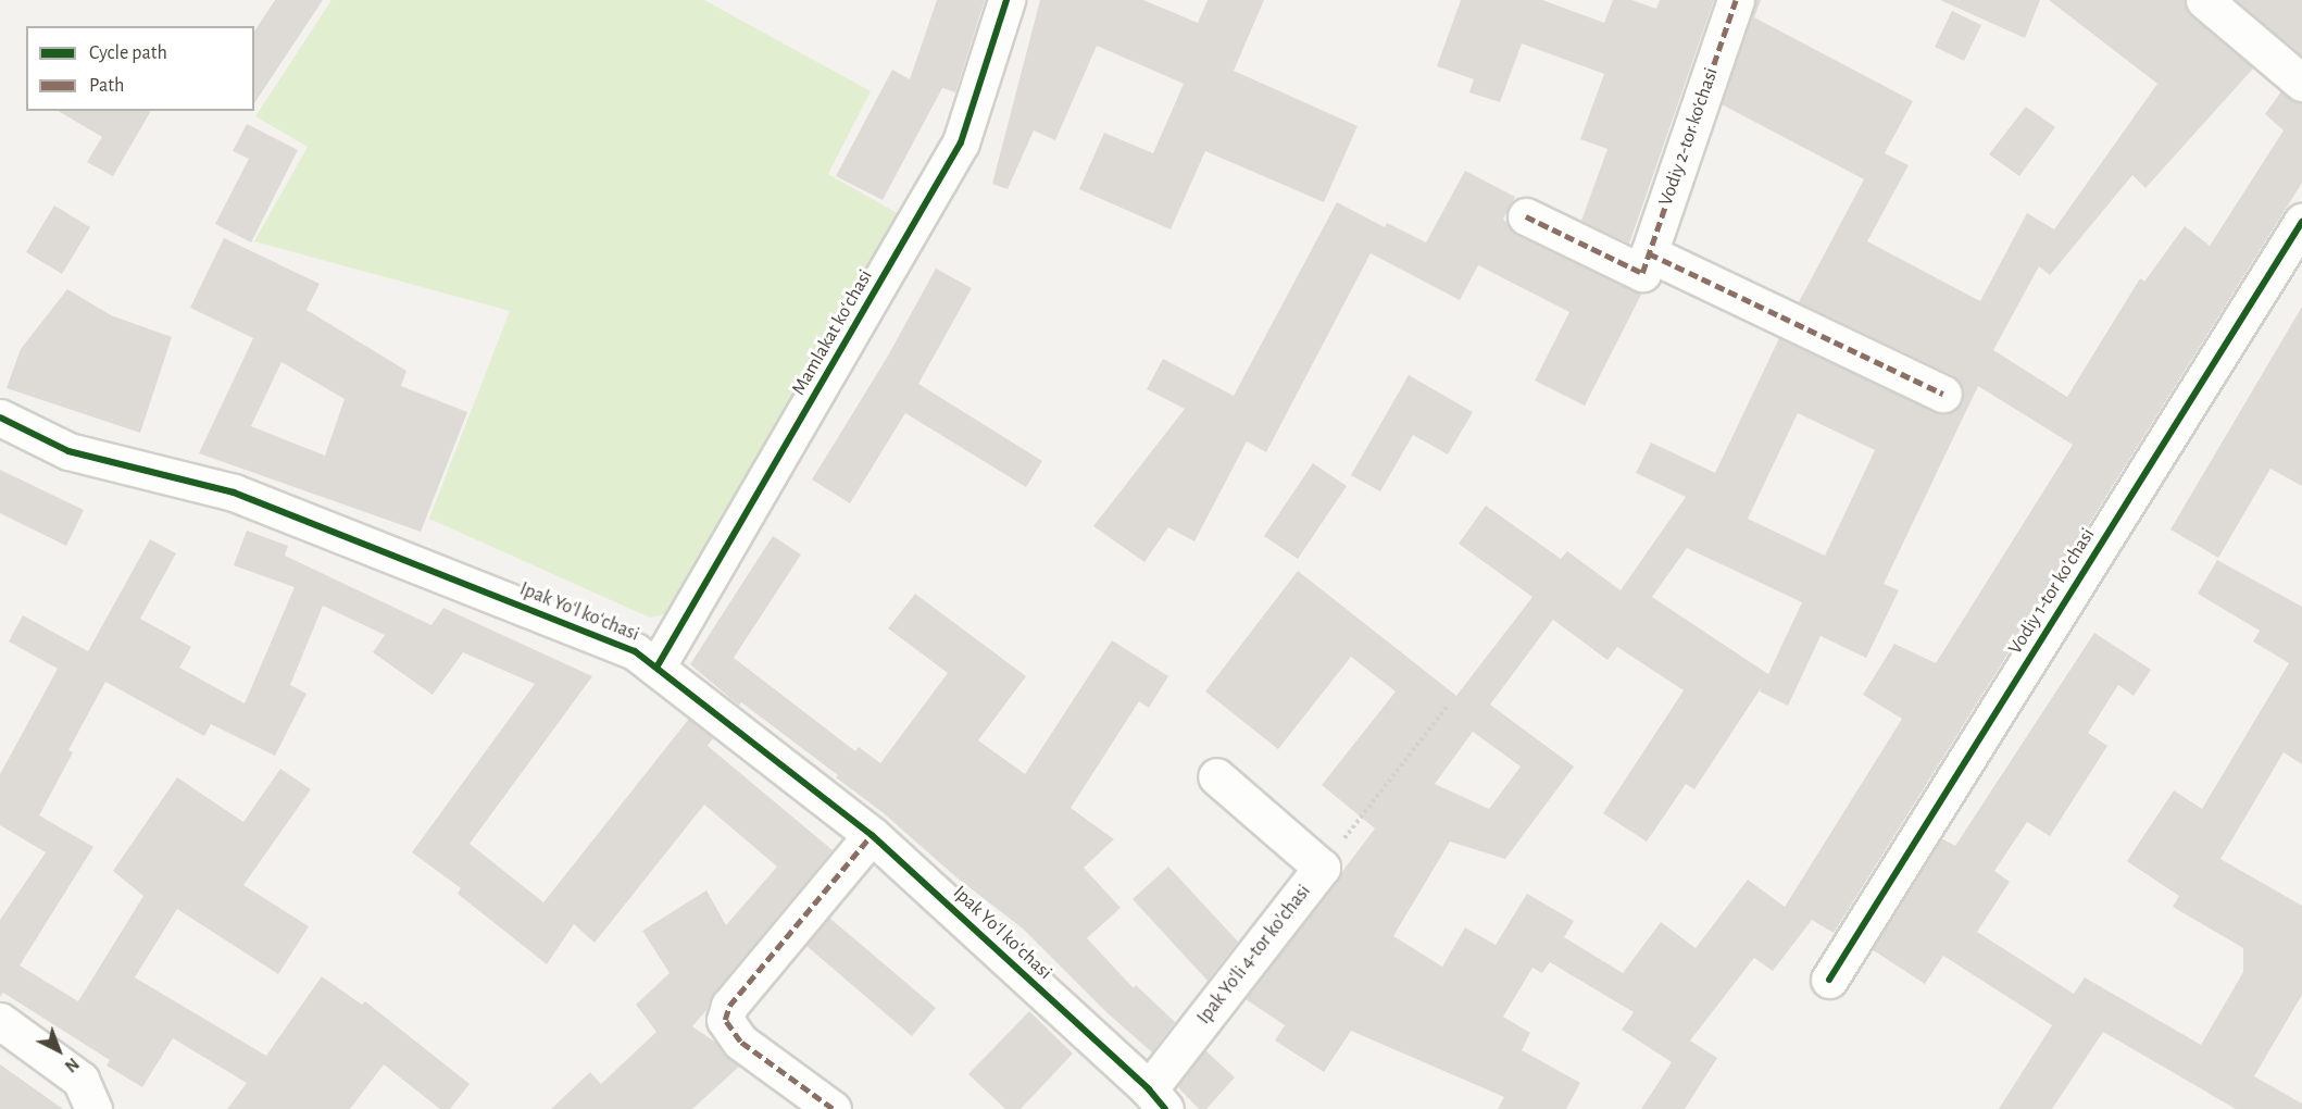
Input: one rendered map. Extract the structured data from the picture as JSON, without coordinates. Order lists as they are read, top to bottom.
{
  "streets": {
    "street": [
      "Vodiy 2-tor ko‘chasi",
      "Mamlakat koʻchasi",
      "Vodiy 1-tor koʼchasi",
      "Ipak Yoʻl koʻchasi",
      "Ipak Yo'li 4-tor koʼchasi"
    ]
  },
  "crossings": [
    ["Mamlakat koʻchasi", "Ipak Yoʻl koʻchasi"],
    ["Ipak Yoʻl koʻchasi", "Ipak Yo'li 4-tor koʼchasi"]
  ],
  "legend": ["Cycle path", "Path"],
  "north": "bottom right"
}
